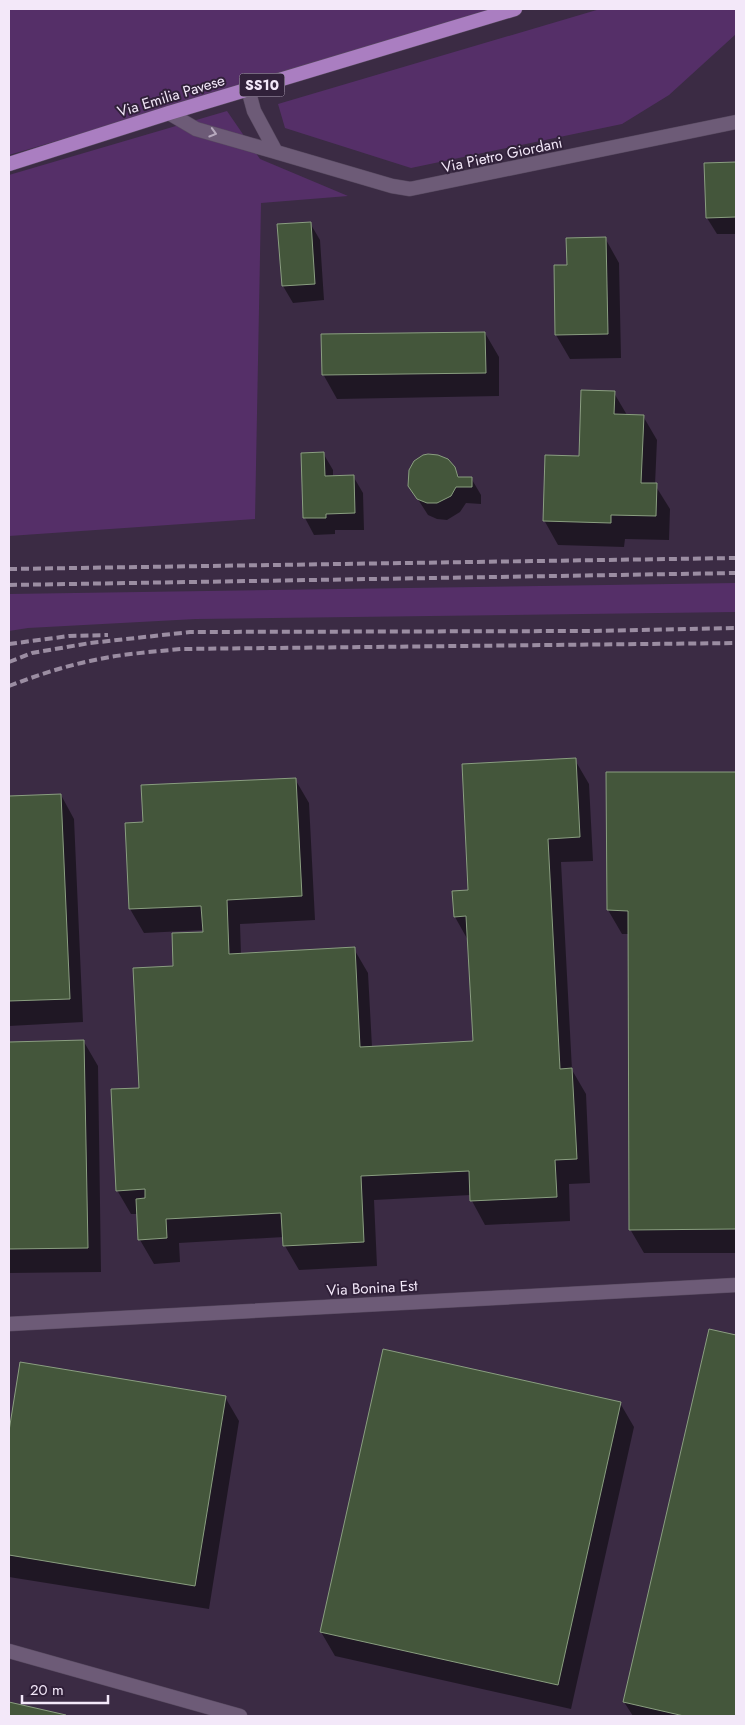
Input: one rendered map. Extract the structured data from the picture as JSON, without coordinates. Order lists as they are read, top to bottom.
{
  "streets": {
    "main road": ["SS10", "Via Emilia Pavese"],
    "street": ["Via Pietro Giordani", "Via Bonina Est"]
  },
  "crossings": [
    ["Via Emilia Pavese", "Via Pietro Giordani"]
  ],
  "scale_bar": "20 m"
}
